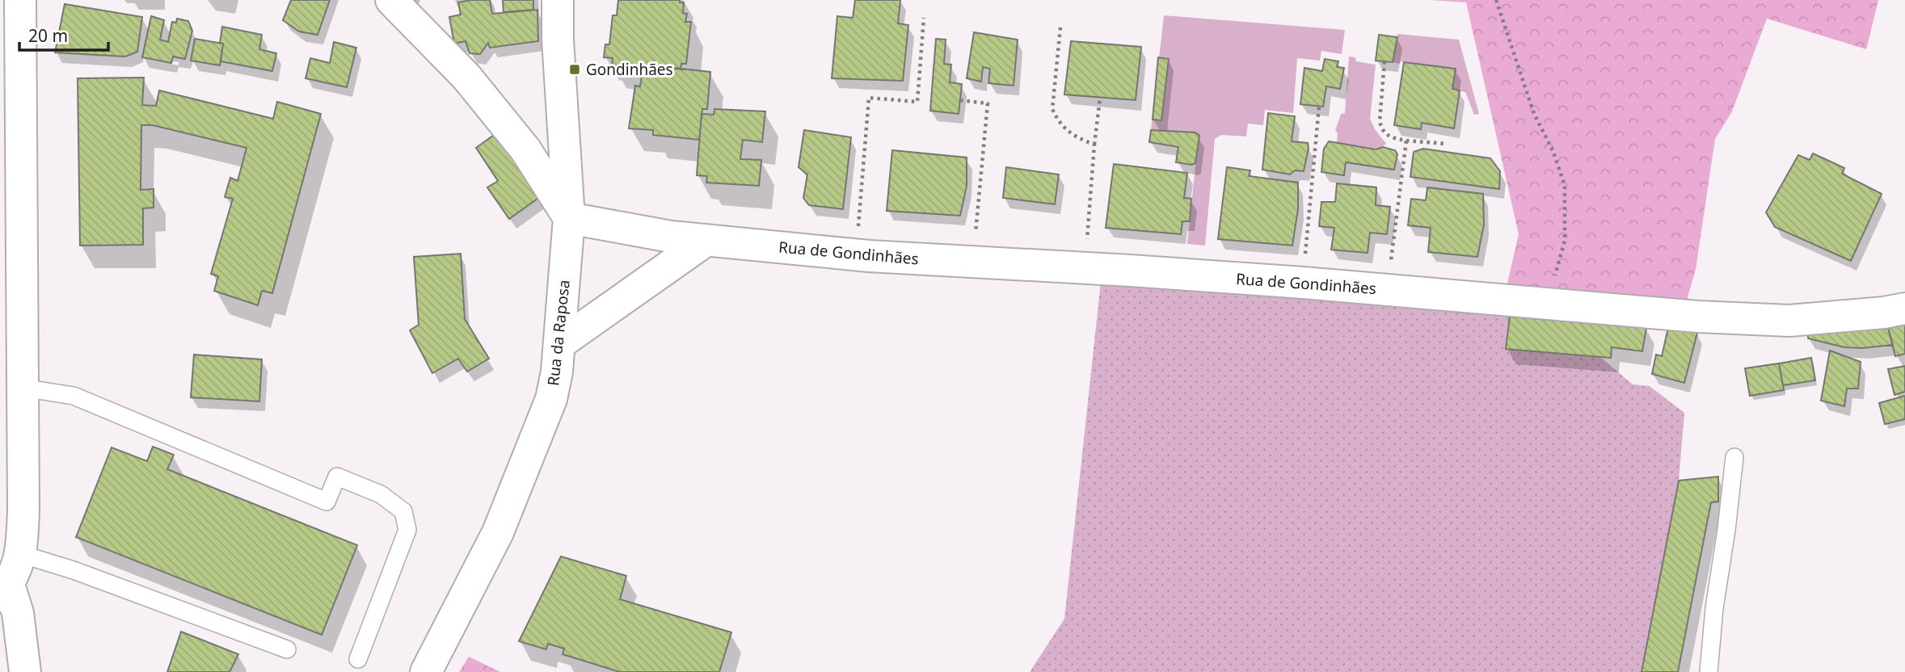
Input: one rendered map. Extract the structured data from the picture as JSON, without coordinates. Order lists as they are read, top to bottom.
{
  "streets": {
    "street": ["Rua de Gondinhães", "Rua da Raposa"]
  },
  "crossings": [
    ["Rua de Gondinhães", "Rua da Raposa"]
  ],
  "places": {
    "transit": ["Gondinhães"]
  },
  "scale_bar": "20 m"
}
